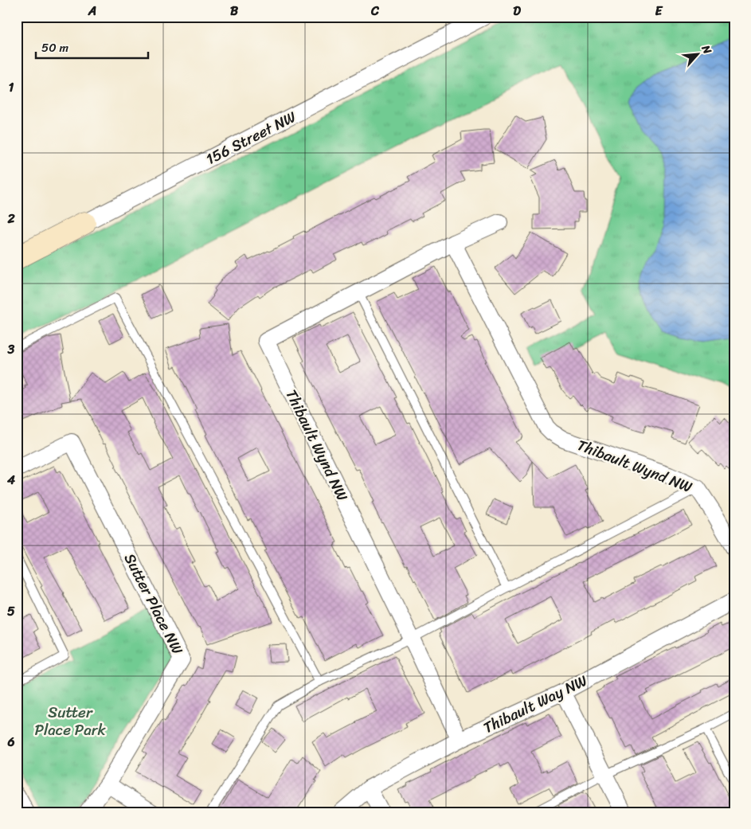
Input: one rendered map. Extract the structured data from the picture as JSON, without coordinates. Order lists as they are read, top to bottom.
{
  "streets": {
    "street": [
      "156 Street NW",
      "Thibault Wynd NW",
      "Sutter Place NW",
      "Thibault Way NW"
    ]
  },
  "crossings": [
    ["Thibault Wynd NW", "Thibault Way NW"]
  ],
  "parks": ["Sutter Place Park"],
  "scale_bar": "50 m",
  "north": "top right",
  "grid": {
    "columns": [
      "A",
      "B",
      "C",
      "D",
      "E"
    ],
    "rows": [
      "1",
      "2",
      "3",
      "4",
      "5",
      "6"
    ]
  }
}
